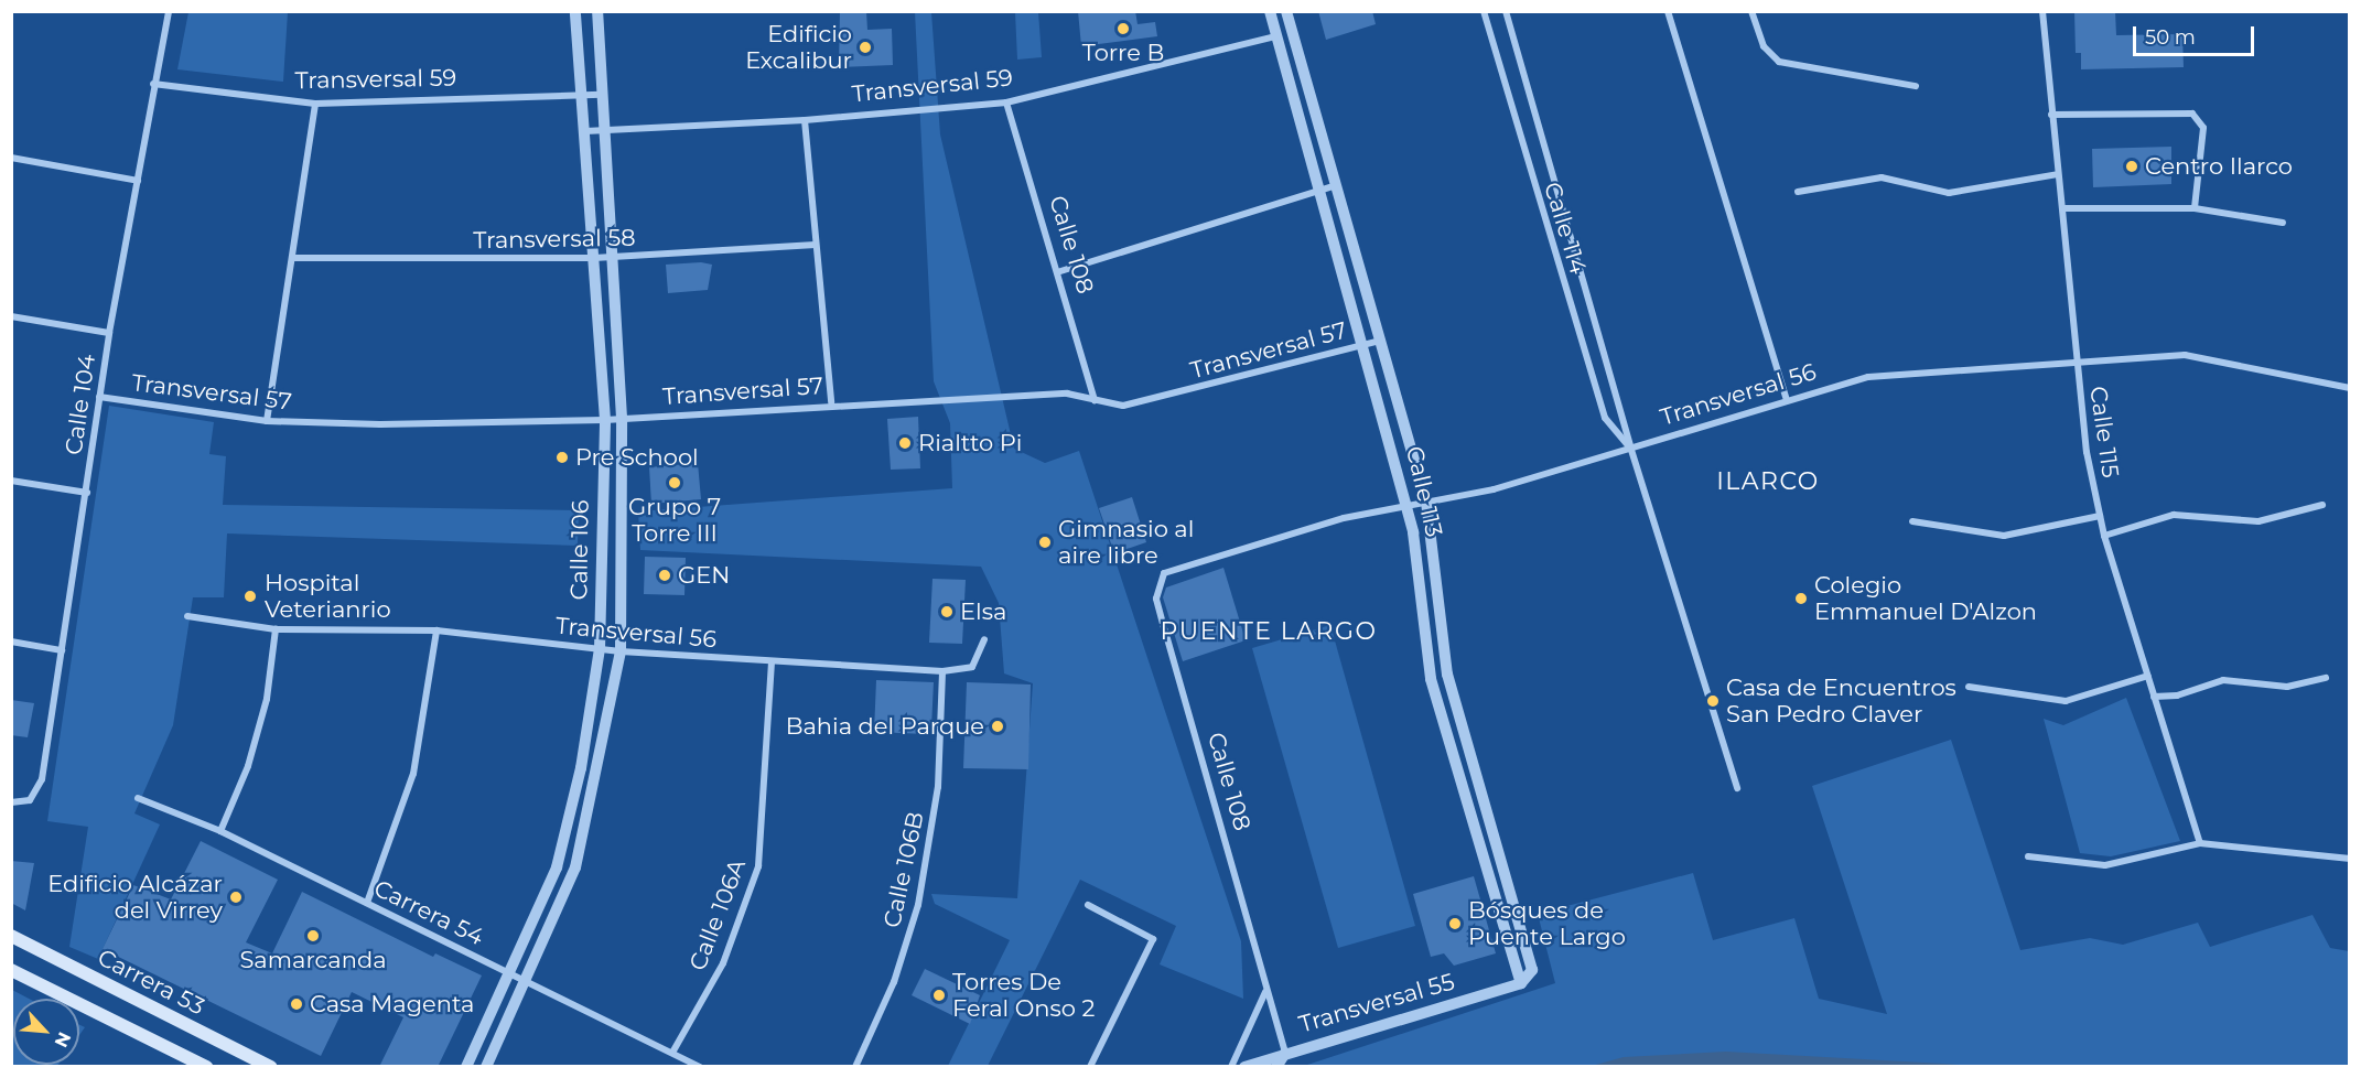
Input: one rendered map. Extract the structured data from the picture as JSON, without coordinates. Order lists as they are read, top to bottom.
{
  "streets": {
    "main road": ["Carrera 53"],
    "street": [
      "Transversal 59",
      "Calle 114",
      "Transversal 58",
      "Calle 108",
      "Transversal 57",
      "Transversal 56",
      "Calle 104",
      "Calle 115",
      "Calle 113",
      "Calle 106",
      "Calle 106B",
      "Carrera 54",
      "Calle 106A",
      "Transversal 55"
    ]
  },
  "crossings": [
    ["Transversal 59", "Calle 108"],
    ["Transversal 59", "Calle 104"],
    ["Transversal 59", "Calle 113"],
    ["Transversal 59", "Calle 106"],
    ["Calle 114", "Transversal 56"],
    ["Transversal 58", "Calle 106"],
    ["Calle 108", "Transversal 57"],
    ["Calle 108", "Transversal 56"],
    ["Calle 108", "Transversal 55"],
    ["Transversal 57", "Calle 104"],
    ["Transversal 57", "Calle 113"],
    ["Transversal 57", "Calle 106"],
    ["Transversal 56", "Calle 115"],
    ["Transversal 56", "Calle 113"],
    ["Transversal 56", "Calle 106"],
    ["Transversal 56", "Calle 106B"],
    ["Transversal 56", "Calle 106A"],
    ["Calle 113", "Transversal 55"],
    ["Calle 106", "Carrera 54"],
    ["Carrera 54", "Calle 106A"]
  ],
  "districts": ["ILARCO", "PUENTE LARGO"],
  "places": [
    "Torre B",
    "Edificio Excalibur",
    "Centro Ilarco",
    "Rialtto Pi",
    "Pre School",
    "Grupo 7 Torre III",
    "Gimnasio al aire libre",
    "GEN",
    "Hospital Veterianrio",
    "Colegio Emmanuel D'Alzon",
    "Elsa",
    "Casa de Encuentros San Pedro Claver",
    "Bahia del Parque",
    "Edificio Alcázar del Virrey",
    "Bósques de Puente Largo",
    "Samarcanda",
    "Torres De Feral Onso 2",
    "Casa Magenta"
  ],
  "scale_bar": "50 m",
  "north": "bottom right"
}
